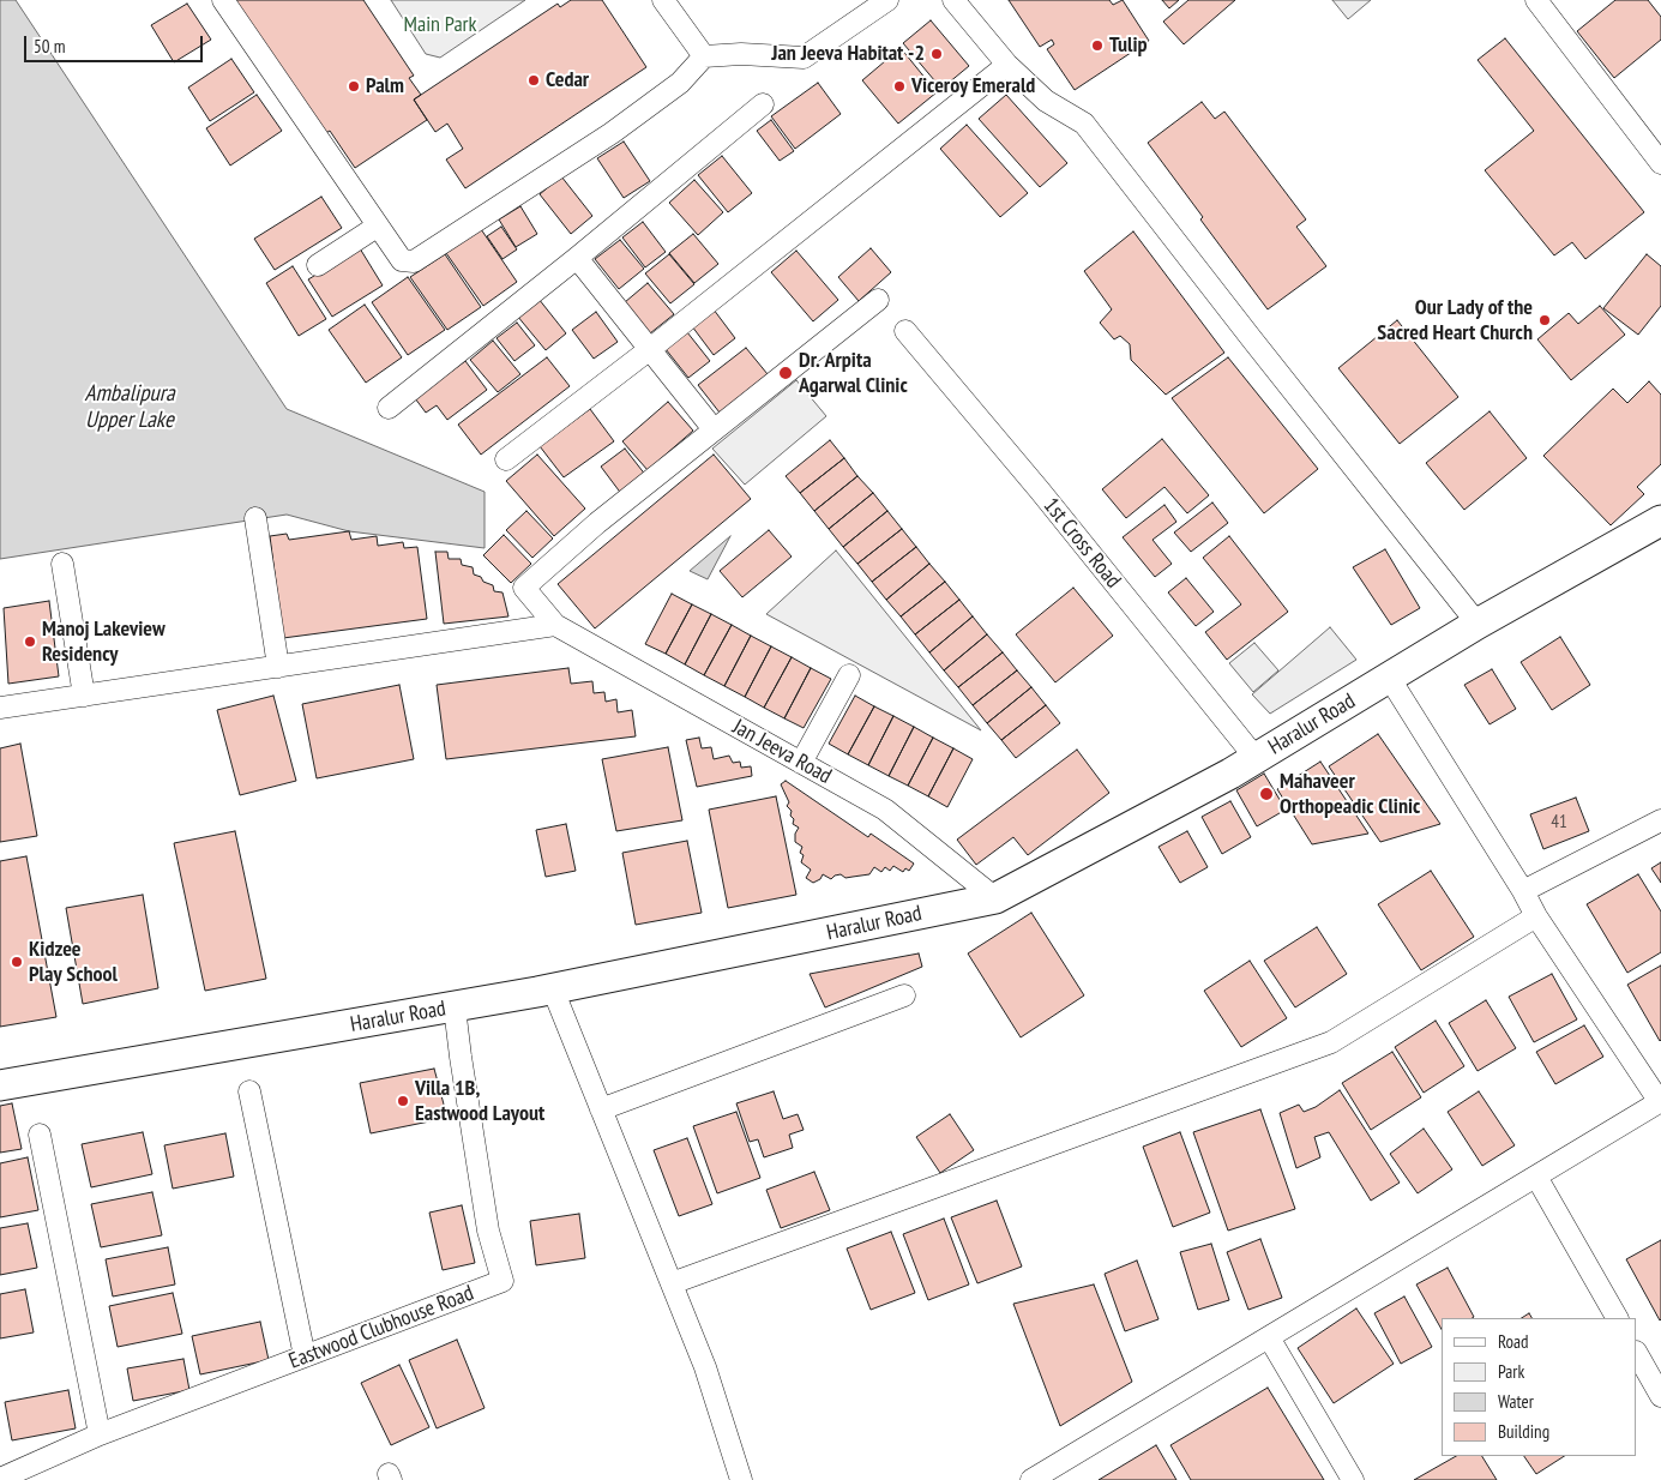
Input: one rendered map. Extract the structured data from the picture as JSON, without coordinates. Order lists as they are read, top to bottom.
{
  "streets": {
    "street": [
      "1st Cross Road",
      "Haralur Road",
      "Jan Jeeva Road",
      "Eastwood Clubhouse Road"
    ]
  },
  "crossings": [
    ["1st Cross Road", "Haralur Road"],
    ["Haralur Road", "Jan Jeeva Road"],
    ["Haralur Road", "Eastwood Clubhouse Road"]
  ],
  "water": ["Ambalipura Upper Lake"],
  "parks": ["Main Park"],
  "places": [
    "Tulip",
    "Jan Jeeva Habitat -2",
    "Cedar",
    "Palm",
    "Viceroy Emerald",
    "Our Lady of the Sacred Heart Church",
    "Dr. Arpita Agarwal Clinic",
    "Manoj Lakeview Residency",
    "Mahaveer Orthopeadic Clinic",
    "Kidzee Play School",
    "Villa 1B, Eastwood Layout"
  ],
  "house_numbers": ["41"],
  "legend": [
    "Road",
    "Park",
    "Water",
    "Building"
  ],
  "scale_bar": "50 m"
}
